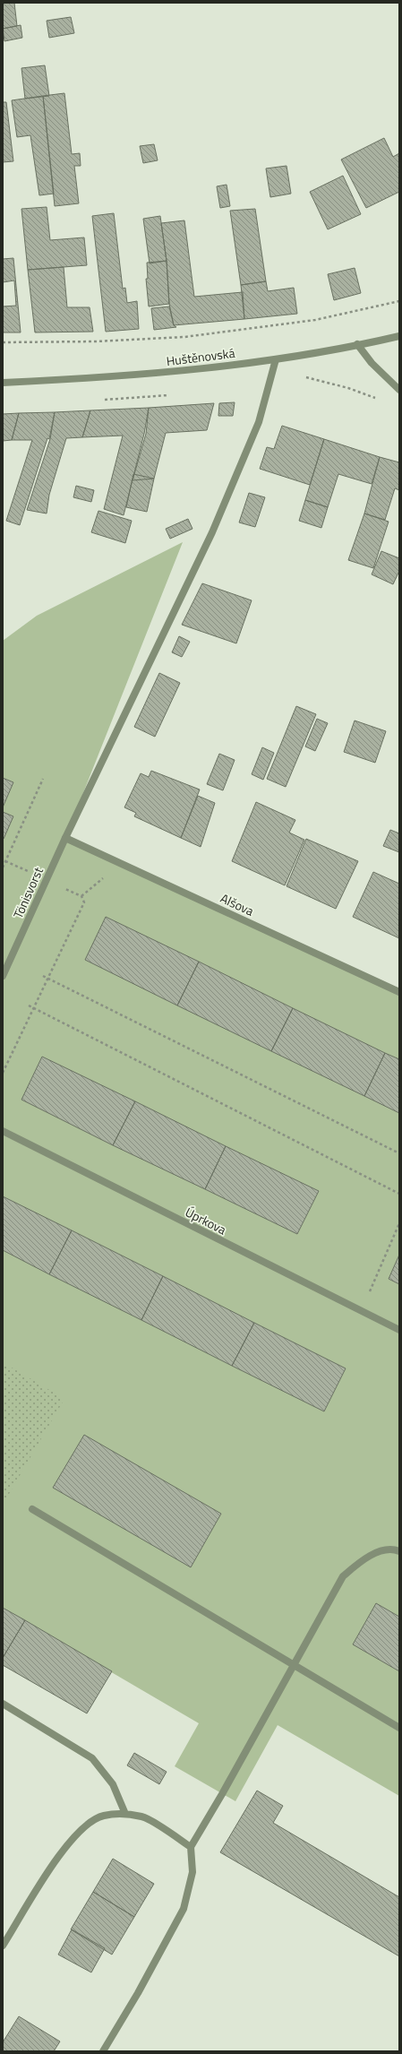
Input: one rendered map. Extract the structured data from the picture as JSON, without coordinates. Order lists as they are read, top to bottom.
{
  "streets": {
    "street": [
      "Huštěnovská",
      "Tönisvorst",
      "Alšova",
      "Úprkova"
    ]
  },
  "crossings": [
    ["Huštěnovská", "Tönisvorst"],
    ["Tönisvorst", "Alšova"]
  ]
}
